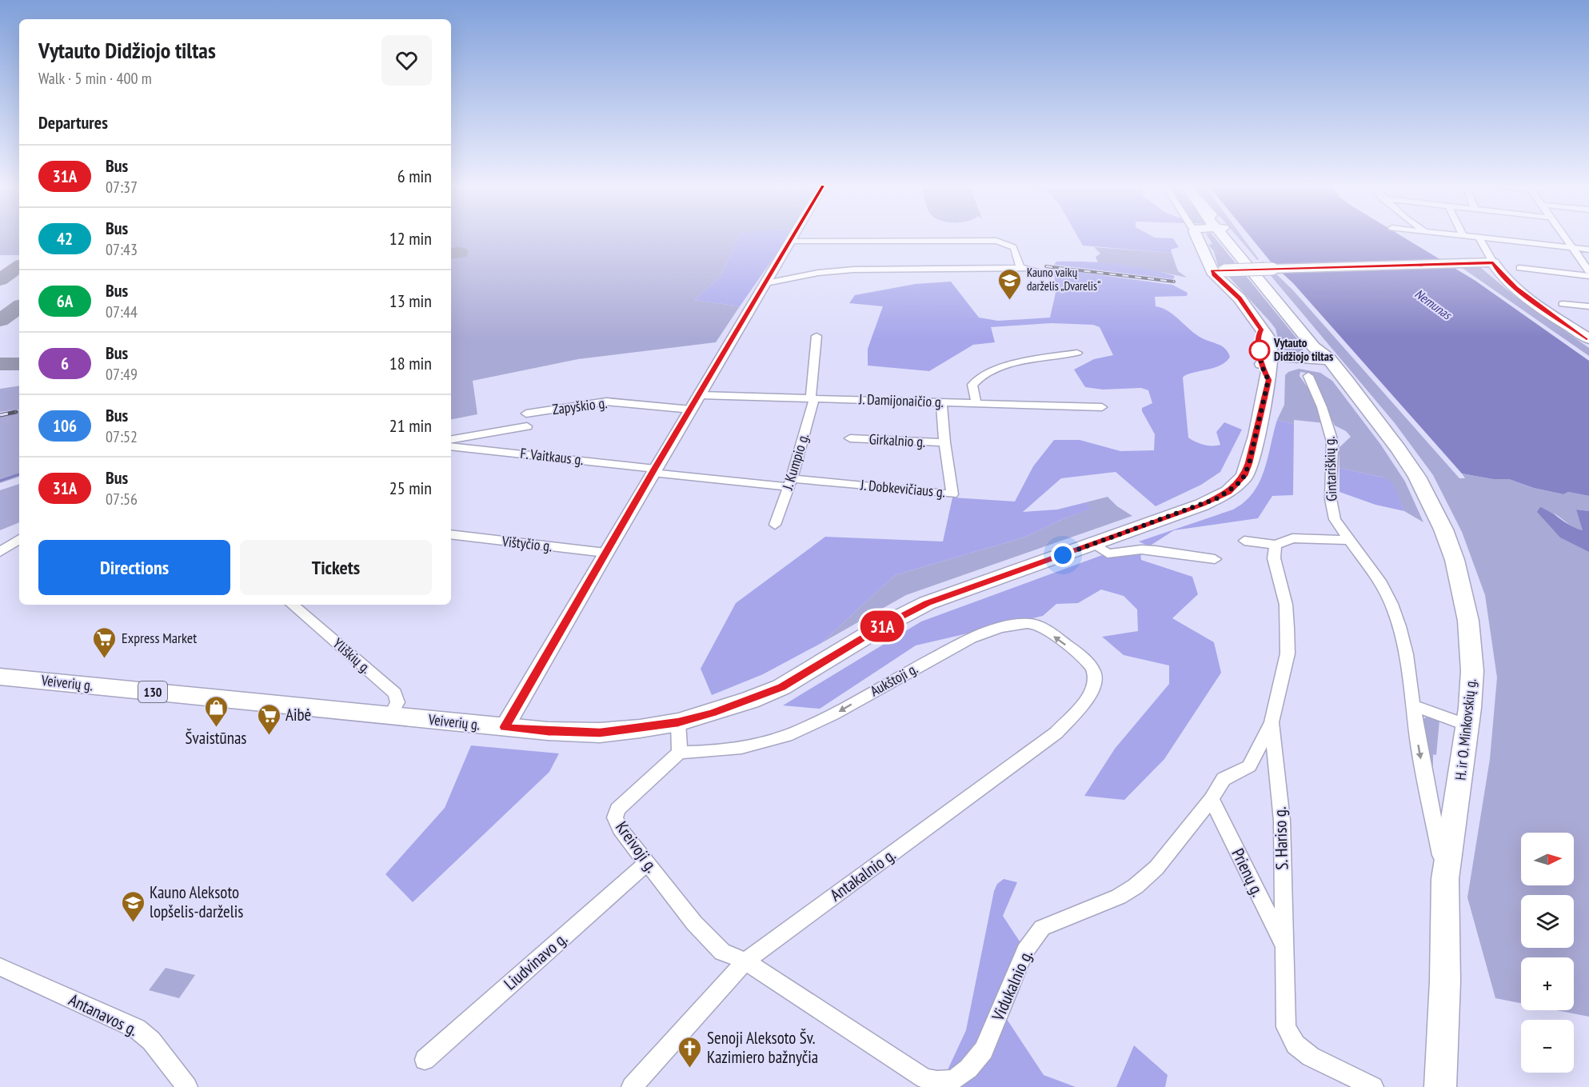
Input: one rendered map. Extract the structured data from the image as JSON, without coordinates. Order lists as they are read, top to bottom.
{
  "streets": {
    "main road": ["Veiverių g.", "130", "H. ir O. Minkovskių g."],
    "street": [
      "J. Damijonaičio g.",
      "Zapyškio g.",
      "Girkalnio g.",
      "F. Vaitkaus g.",
      "J. Kumpio g.",
      "Gintariškių g.",
      "J. Dobkevičiaus g.",
      "Vištyčio g.",
      "Yliškių g.",
      "Aukštoji g.",
      "S. Hariso g.",
      "Kreivoji g.",
      "Prienų g.",
      "Antakalnio g.",
      "Liudvinavo g.",
      "Vidukalnio g.",
      "Antanavos g."
    ]
  },
  "crossings": [
    ["J. Damijonaičio g.", "J. Kumpio g."],
    ["J. Damijonaičio g.", "J. Dobkevičiaus g."],
    ["Girkalnio g.", "J. Dobkevičiaus g."],
    ["F. Vaitkaus g.", "J. Kumpio g."],
    ["F. Vaitkaus g.", "J. Dobkevičiaus g."],
    ["J. Kumpio g.", "J. Dobkevičiaus g."],
    ["Gintariškių g.", "H. ir O. Minkovskių g."],
    ["Yliškių g.", "Veiverių g."],
    ["Aukštoji g.", "Kreivoji g."],
    ["Aukštoji g.", "Antakalnio g."],
    ["S. Hariso g.", "Prienų g."],
    ["S. Hariso g.", "Vidukalnio g."],
    ["Kreivoji g.", "Antakalnio g."],
    ["Kreivoji g.", "Liudvinavo g."],
    ["Kreivoji g.", "Vidukalnio g."],
    ["Prienų g.", "Vidukalnio g."],
    ["Antakalnio g.", "Vidukalnio g."]
  ],
  "one_way": ["Aukštoji g."],
  "water": ["Nemunas"],
  "places": {
    "school or university": ["Kauno vaikų darželis „Dvarelis“", "Kauno Aleksoto lopšelis-darželis"],
    "other": ["Vytauto Didžiojo tiltas"],
    "supermarket": ["Express Market", "Aibė"],
    "shop": ["Švaistūnas"],
    "church": ["Senoji Aleksoto Šv. Kazimiero bažnyčia"]
  },
  "lines": ["bus line 31A"],
  "north": "right",
  "page": {
    "on_map": "31A",
    "heading": [
      ["Vytauto Didžiojo tiltas", "Walk · 5 min · 400 m"],
      "Departures"
    ],
    "list": [
      {
        "mark": "31A",
        "name": "Bus",
        "note": "07:37",
        "value": "6 min"
      },
      {
        "mark": "42",
        "name": "Bus",
        "note": "07:43",
        "value": "12 min"
      },
      {
        "mark": "6A",
        "name": "Bus",
        "note": "07:44",
        "value": "13 min"
      },
      {
        "mark": "6",
        "name": "Bus",
        "note": "07:49",
        "value": "18 min"
      },
      {
        "mark": "106",
        "name": "Bus",
        "note": "07:52",
        "value": "21 min"
      },
      {
        "mark": "31A",
        "name": "Bus",
        "note": "07:56",
        "value": "25 min"
      }
    ],
    "buttons": ["Directions", "Tickets"],
    "map_buttons": ["+", "−"]
  }
}
